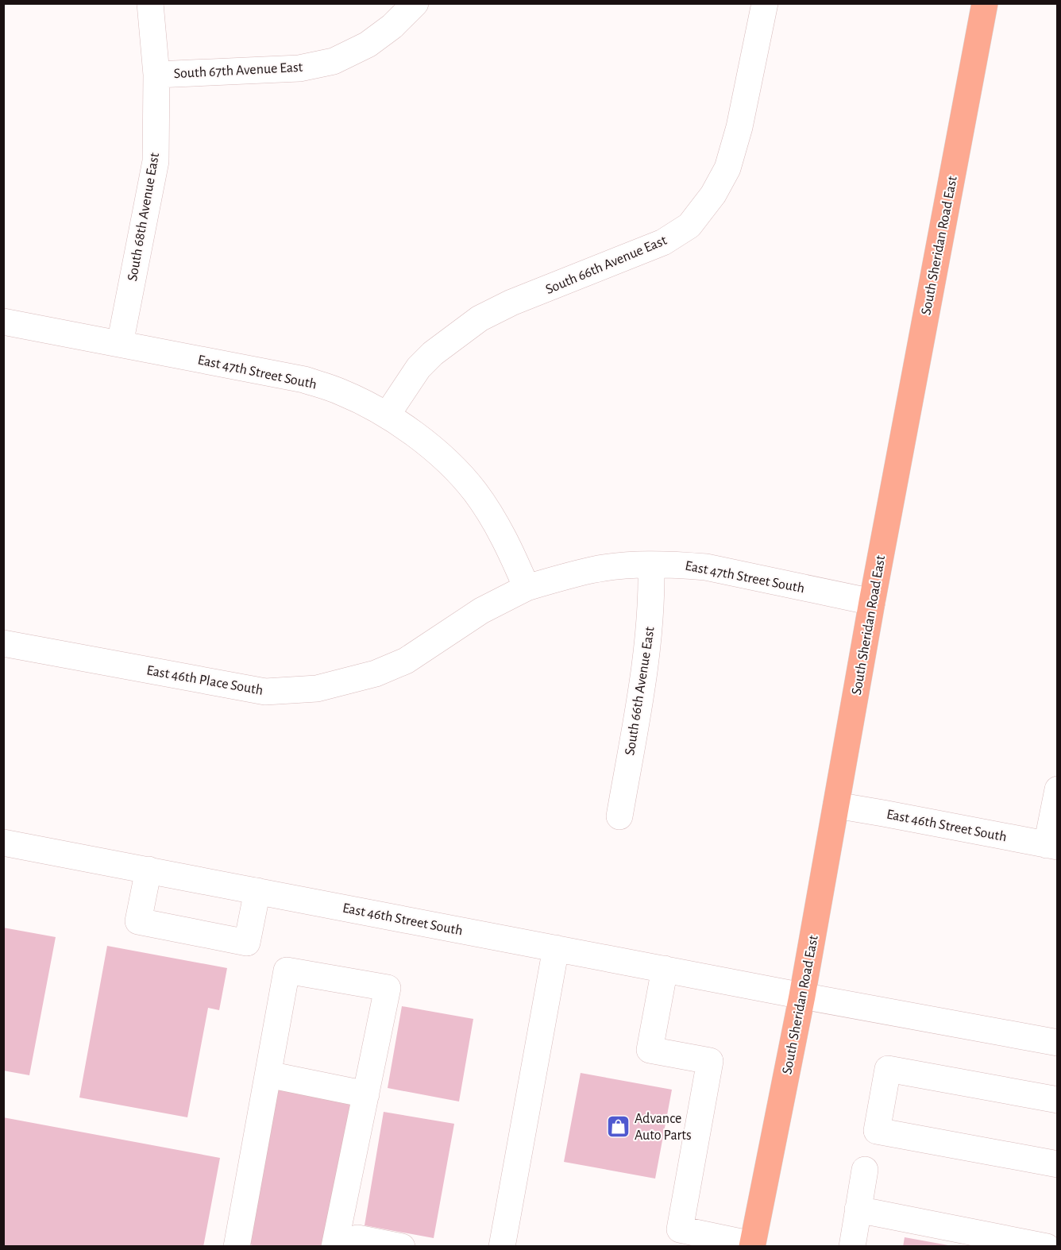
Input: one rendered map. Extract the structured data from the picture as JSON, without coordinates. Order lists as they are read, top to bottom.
{
  "streets": {
    "main road": ["South Sheridan Road East"],
    "street": [
      "South 67th Avenue East",
      "South 68th Avenue East",
      "South 66th Avenue East",
      "East 47th Street South",
      "East 46th Place South",
      "East 46th Street South"
    ]
  },
  "crossings": [
    ["South 67th Avenue East", "South 68th Avenue East"],
    ["South 68th Avenue East", "East 47th Street South"],
    ["South Sheridan Road East", "East 47th Street South"],
    ["South Sheridan Road East", "East 46th Street South"],
    ["South 66th Avenue East", "East 47th Street South"],
    ["East 47th Street South", "East 46th Place South"]
  ],
  "places": {
    "shop": ["Advance Auto Parts"]
  }
}
